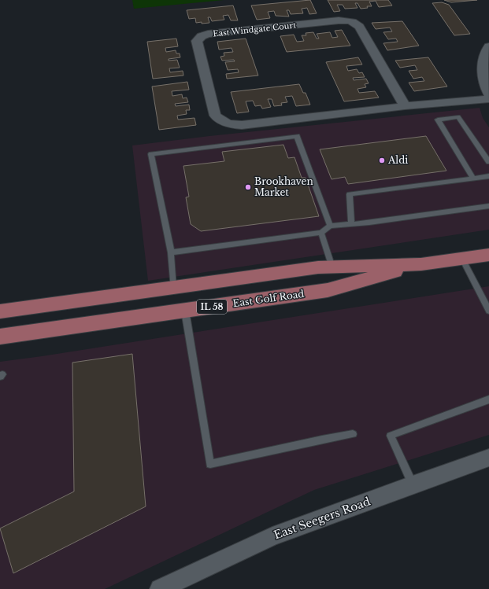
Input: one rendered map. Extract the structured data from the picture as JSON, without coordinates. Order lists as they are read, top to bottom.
{
  "streets": {
    "main road": ["East Golf Road", "IL 58"],
    "street": ["East Windgate Court", "East Seegers Road"]
  },
  "places": ["Aldi", "Brookhaven Market"]
}
